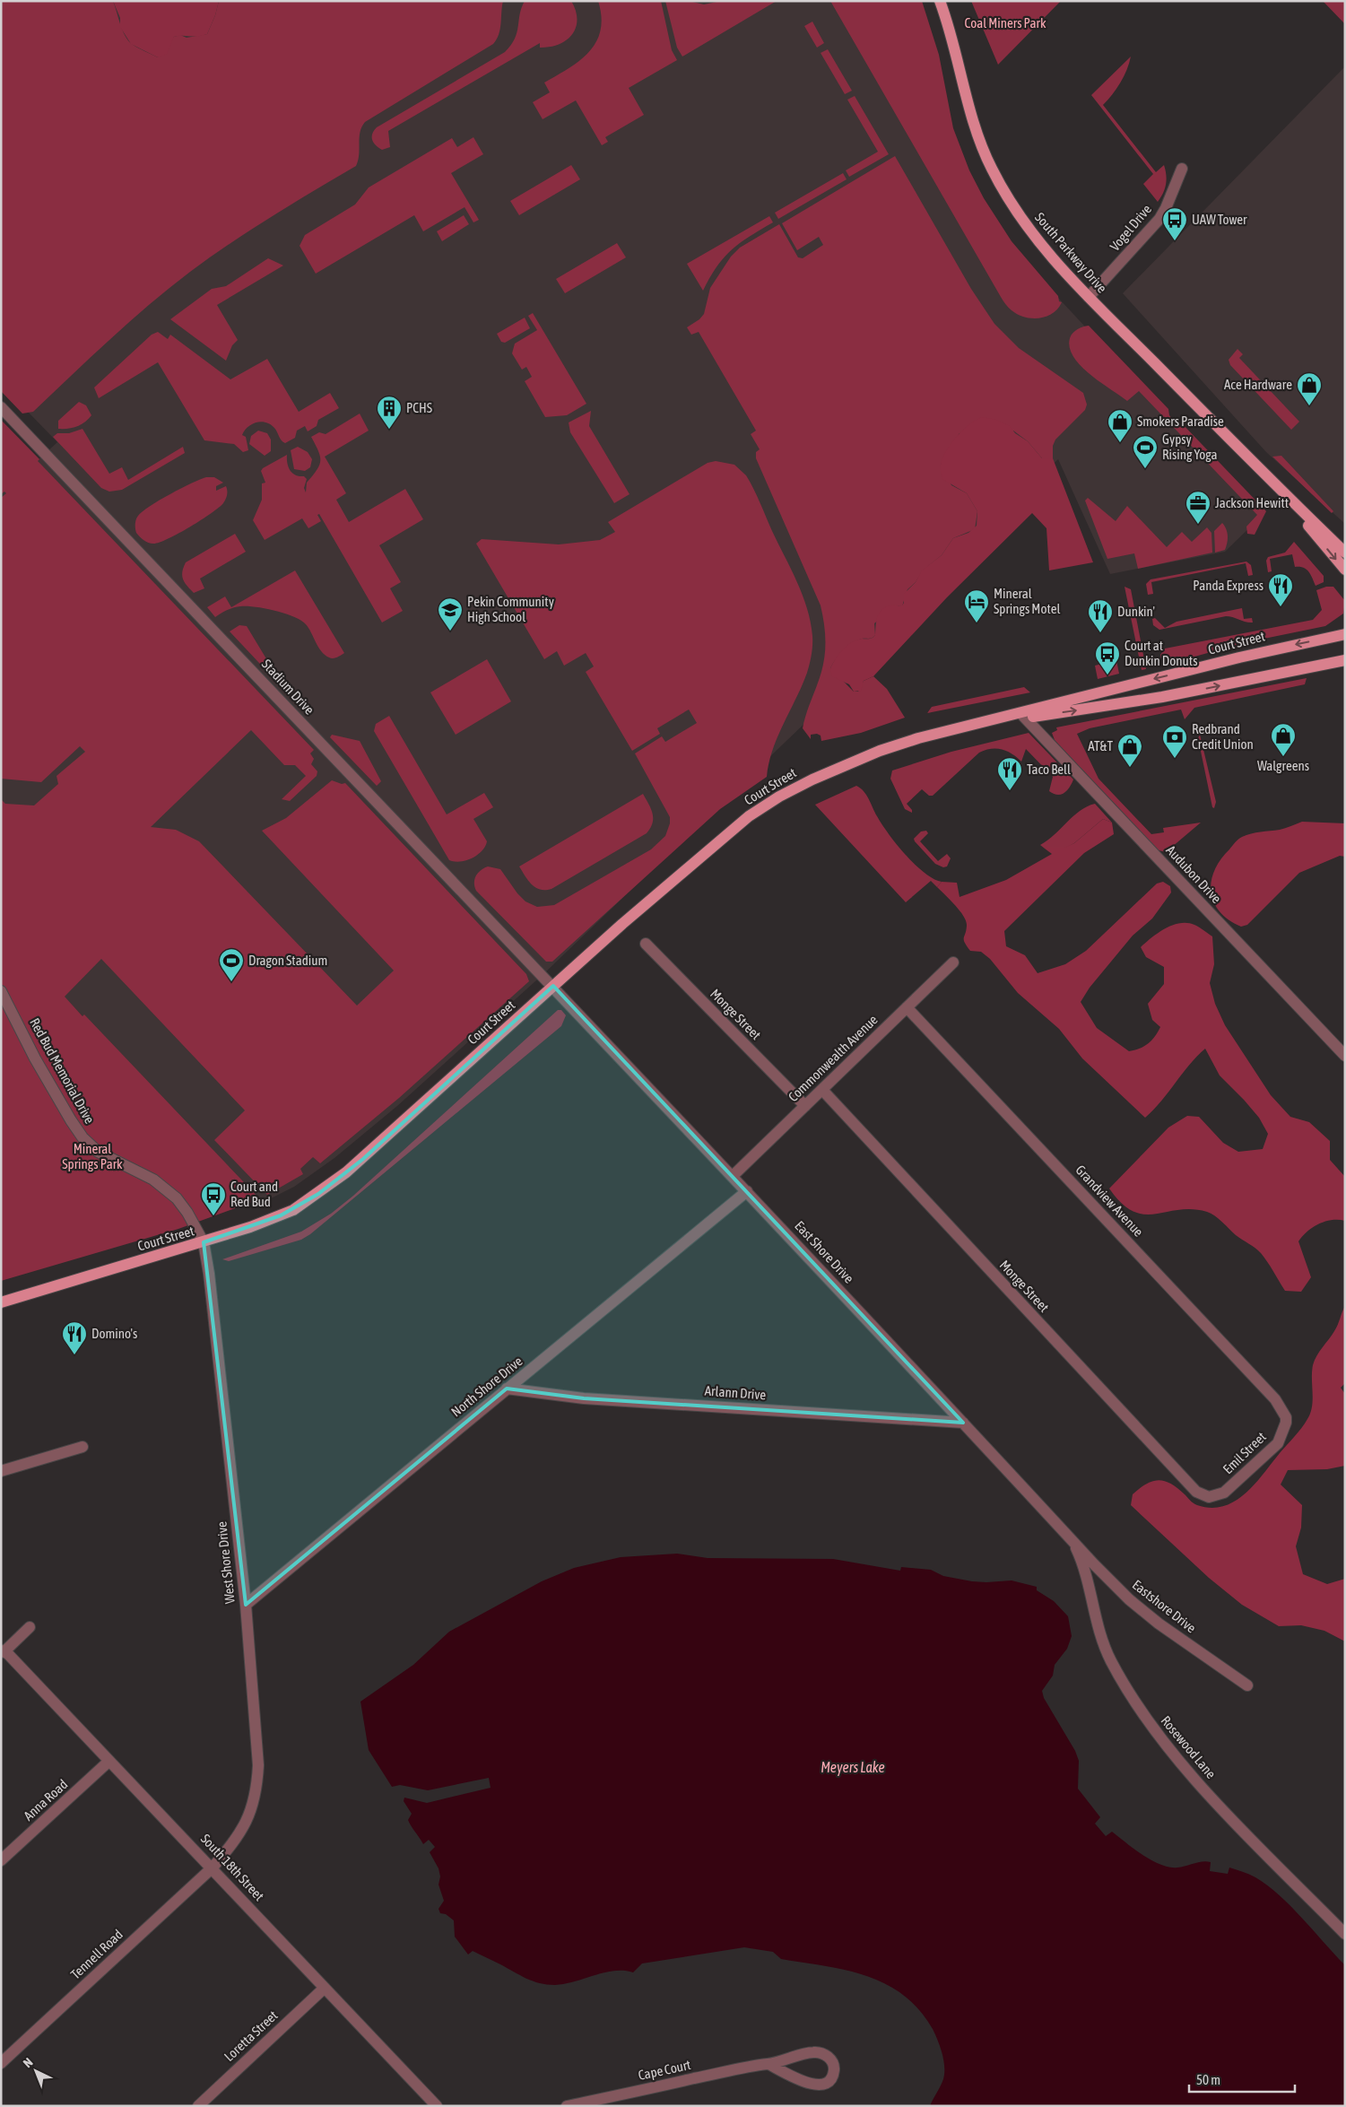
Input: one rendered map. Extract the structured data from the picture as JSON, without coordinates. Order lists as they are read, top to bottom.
{
  "streets": {
    "main road": ["South Parkway Drive", "Court Street"],
    "street": [
      "Vogel Drive",
      "Stadium Drive",
      "Audubon Drive",
      "Monge Street",
      "Commonwealth Avenue",
      "Red Bud Memorial Drive",
      "Grandview Avenue",
      "East Shore Drive",
      "North Shore Drive",
      "Arlann Drive",
      "Emil Street",
      "West Shore Drive",
      "Eastshore Drive",
      "Rosewood Lane",
      "Anna Road",
      "South 18th Street",
      "Tennell Road",
      "Loretta Street",
      "Cape Court"
    ]
  },
  "crossings": [
    ["Vogel Drive", "South Parkway Drive"],
    ["Court Street", "Stadium Drive"],
    ["Court Street", "Audubon Drive"],
    ["Court Street", "Red Bud Memorial Drive"],
    ["Court Street", "East Shore Drive"],
    ["Court Street", "West Shore Drive"],
    ["Stadium Drive", "East Shore Drive"],
    ["Monge Street", "Commonwealth Avenue"],
    ["Monge Street", "Emil Street"],
    ["Commonwealth Avenue", "Grandview Avenue"],
    ["Commonwealth Avenue", "East Shore Drive"],
    ["Red Bud Memorial Drive", "West Shore Drive"],
    ["Grandview Avenue", "Emil Street"],
    ["East Shore Drive", "North Shore Drive"],
    ["East Shore Drive", "Arlann Drive"],
    ["East Shore Drive", "Eastshore Drive"],
    ["East Shore Drive", "Rosewood Lane"],
    ["North Shore Drive", "Arlann Drive"],
    ["North Shore Drive", "West Shore Drive"],
    ["West Shore Drive", "South 18th Street"],
    ["West Shore Drive", "Tennell Road"],
    ["Eastshore Drive", "Rosewood Lane"],
    ["Anna Road", "South 18th Street"],
    ["South 18th Street", "Tennell Road"],
    ["South 18th Street", "Loretta Street"]
  ],
  "water": ["Meyers Lake"],
  "parks": ["Coal Miners Park", "Mineral Springs Park"],
  "places": {
    "bus stop": ["UAW Tower", "Court at Dunkin Donuts", "Court and Red Bud"],
    "shop": [
      "Ace Hardware",
      "Smokers Paradise",
      "Walgreens",
      "AT&T"
    ],
    "building": ["PCHS"],
    "sports": ["Gypsy Rising Yoga", "Dragon Stadium"],
    "office": ["Jackson Hewitt"],
    "restaurant": [
      "Panda Express",
      "Dunkin'",
      "Taco Bell",
      "Domino's"
    ],
    "hotel": ["Mineral Springs Motel"],
    "school or university": ["Pekin Community High School"],
    "bank": ["Redbrand Credit Union"]
  },
  "scale_bar": "50 m",
  "north": "top left"
}
